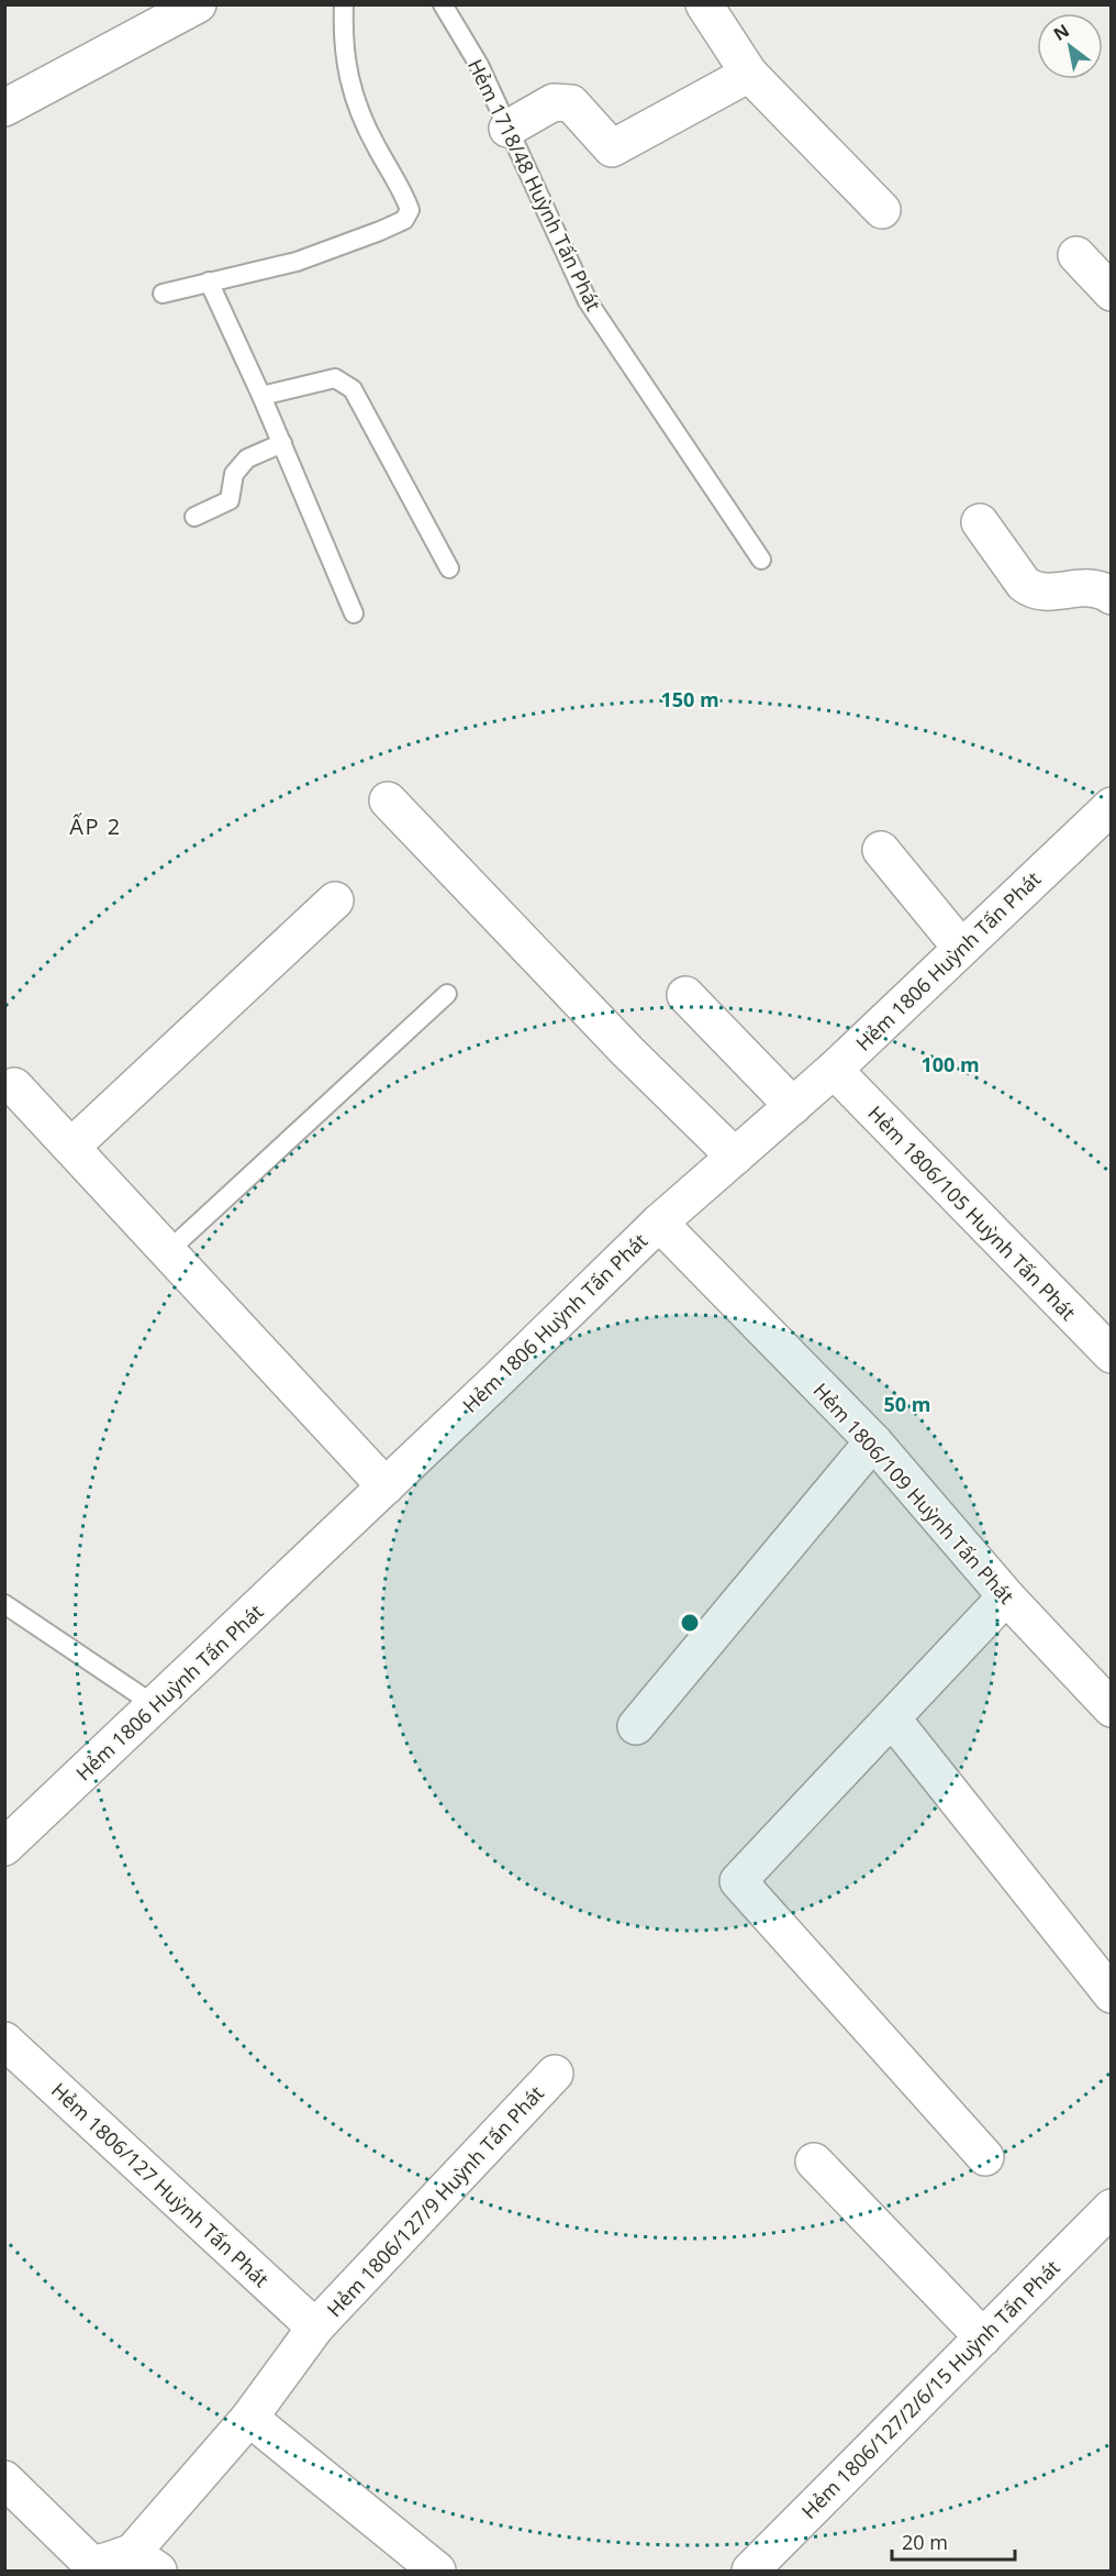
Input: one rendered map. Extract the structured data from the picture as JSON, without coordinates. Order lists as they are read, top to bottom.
{
  "streets": {
    "street": [
      "Hẻm 1806 Huỳnh Tấn Phát",
      "Hẻm 1806/105 Huỳnh Tấn Phát",
      "Hẻm 1806/109 Huỳnh Tấn Phát",
      "Hẻm 1806/127 Huỳnh Tấn Phát",
      "Hẻm 1806/127/9 Huỳnh Tấn Phát",
      "Hẻm 1806/127/2/6/15 Huỳnh Tấn Phát"
    ],
    "lane": ["Hẻm 1718/48 Huỳnh Tấn Phát"]
  },
  "crossings": [
    ["Hẻm 1806 Huỳnh Tấn Phát", "Hẻm 1806/105 Huỳnh Tấn Phát"],
    ["Hẻm 1806 Huỳnh Tấn Phát", "Hẻm 1806/109 Huỳnh Tấn Phát"],
    ["Hẻm 1806/127 Huỳnh Tấn Phát", "Hẻm 1806/127/9 Huỳnh Tấn Phát"]
  ],
  "districts": ["ẤP 2"],
  "scale_bar": "20 m",
  "north": "top left",
  "rings": ["150 m", "100 m", "50 m"]
}
